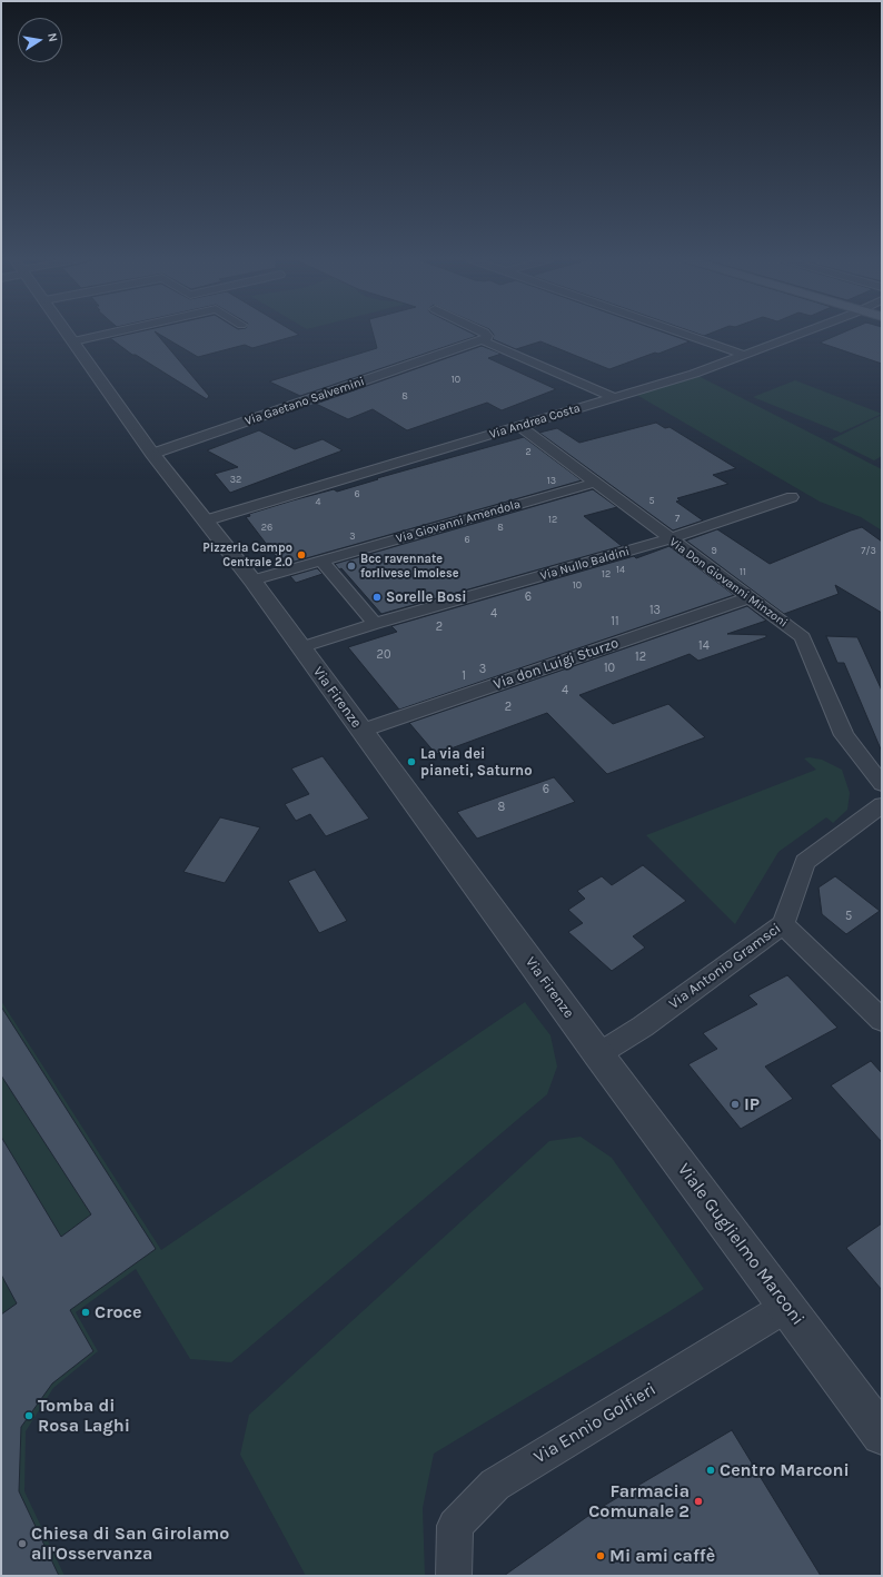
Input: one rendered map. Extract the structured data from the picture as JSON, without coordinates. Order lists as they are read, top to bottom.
{
  "streets": {
    "street": [
      "Via Gaetano Salvemini",
      "Via Andrea Costa",
      "Via Giovanni Amendola",
      "Via Nullo Baldini",
      "Via Don Giovanni Minzoni",
      "Via don Luigi Sturzo",
      "Via Firenze",
      "Via Antonio Gramsci",
      "Viale Guglielmo Marconi",
      "Via Ennio Golfieri"
    ]
  },
  "crossings": [
    ["Via Gaetano Salvemini", "Via Firenze"],
    ["Via Andrea Costa", "Via Don Giovanni Minzoni"],
    ["Via Andrea Costa", "Via Firenze"],
    ["Via Giovanni Amendola", "Via Don Giovanni Minzoni"],
    ["Via Giovanni Amendola", "Via Firenze"],
    ["Via Nullo Baldini", "Via Don Giovanni Minzoni"],
    ["Via Nullo Baldini", "Via Firenze"],
    ["Via Don Giovanni Minzoni", "Via don Luigi Sturzo"],
    ["Via don Luigi Sturzo", "Via Firenze"],
    ["Via Firenze", "Via Antonio Gramsci"],
    ["Via Firenze", "Viale Guglielmo Marconi"],
    ["Via Antonio Gramsci", "Viale Guglielmo Marconi"],
    ["Viale Guglielmo Marconi", "Via Ennio Golfieri"]
  ],
  "places": [
    "Pizzeria Campo Centrale 2.0",
    "Bcc ravennate forlivese imolese",
    "Sorelle Bosi",
    "La via dei pianeti, Saturno",
    "IP",
    "Croce",
    "Tomba di Rosa Laghi",
    "Centro Marconi",
    "Farmacia Comunale 2",
    "Chiesa di San Girolamo all'Osservanza",
    "Mi ami caffè"
  ],
  "house_numbers": [
    "10",
    "8",
    "2",
    "32",
    "13",
    "6",
    "5",
    "4",
    "7",
    "12",
    "26",
    "8",
    "3",
    "6",
    "9",
    "7/3",
    "14",
    "11",
    "12",
    "10",
    "6",
    "13",
    "4",
    "11",
    "2",
    "14",
    "20",
    "12",
    "10",
    "3",
    "1",
    "4",
    "2",
    "6",
    "8",
    "5"
  ],
  "north": "right"
}
